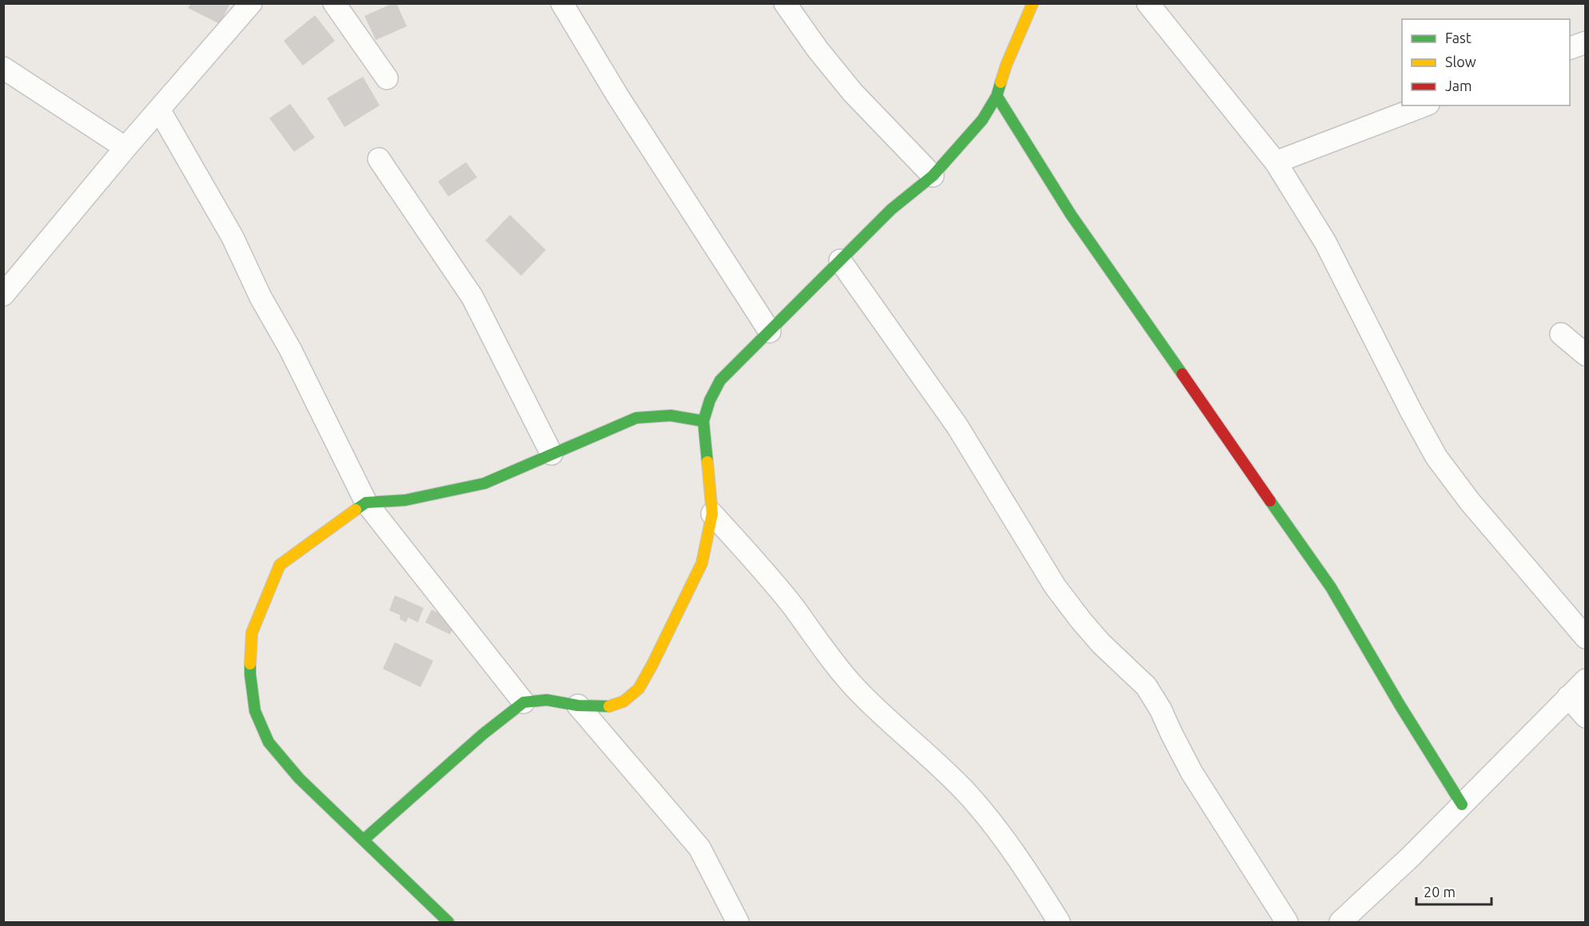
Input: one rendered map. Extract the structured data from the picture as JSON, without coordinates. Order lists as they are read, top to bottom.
{
  "legend": ["Fast", "Slow", "Jam"],
  "scale_bar": "20 m"
}
